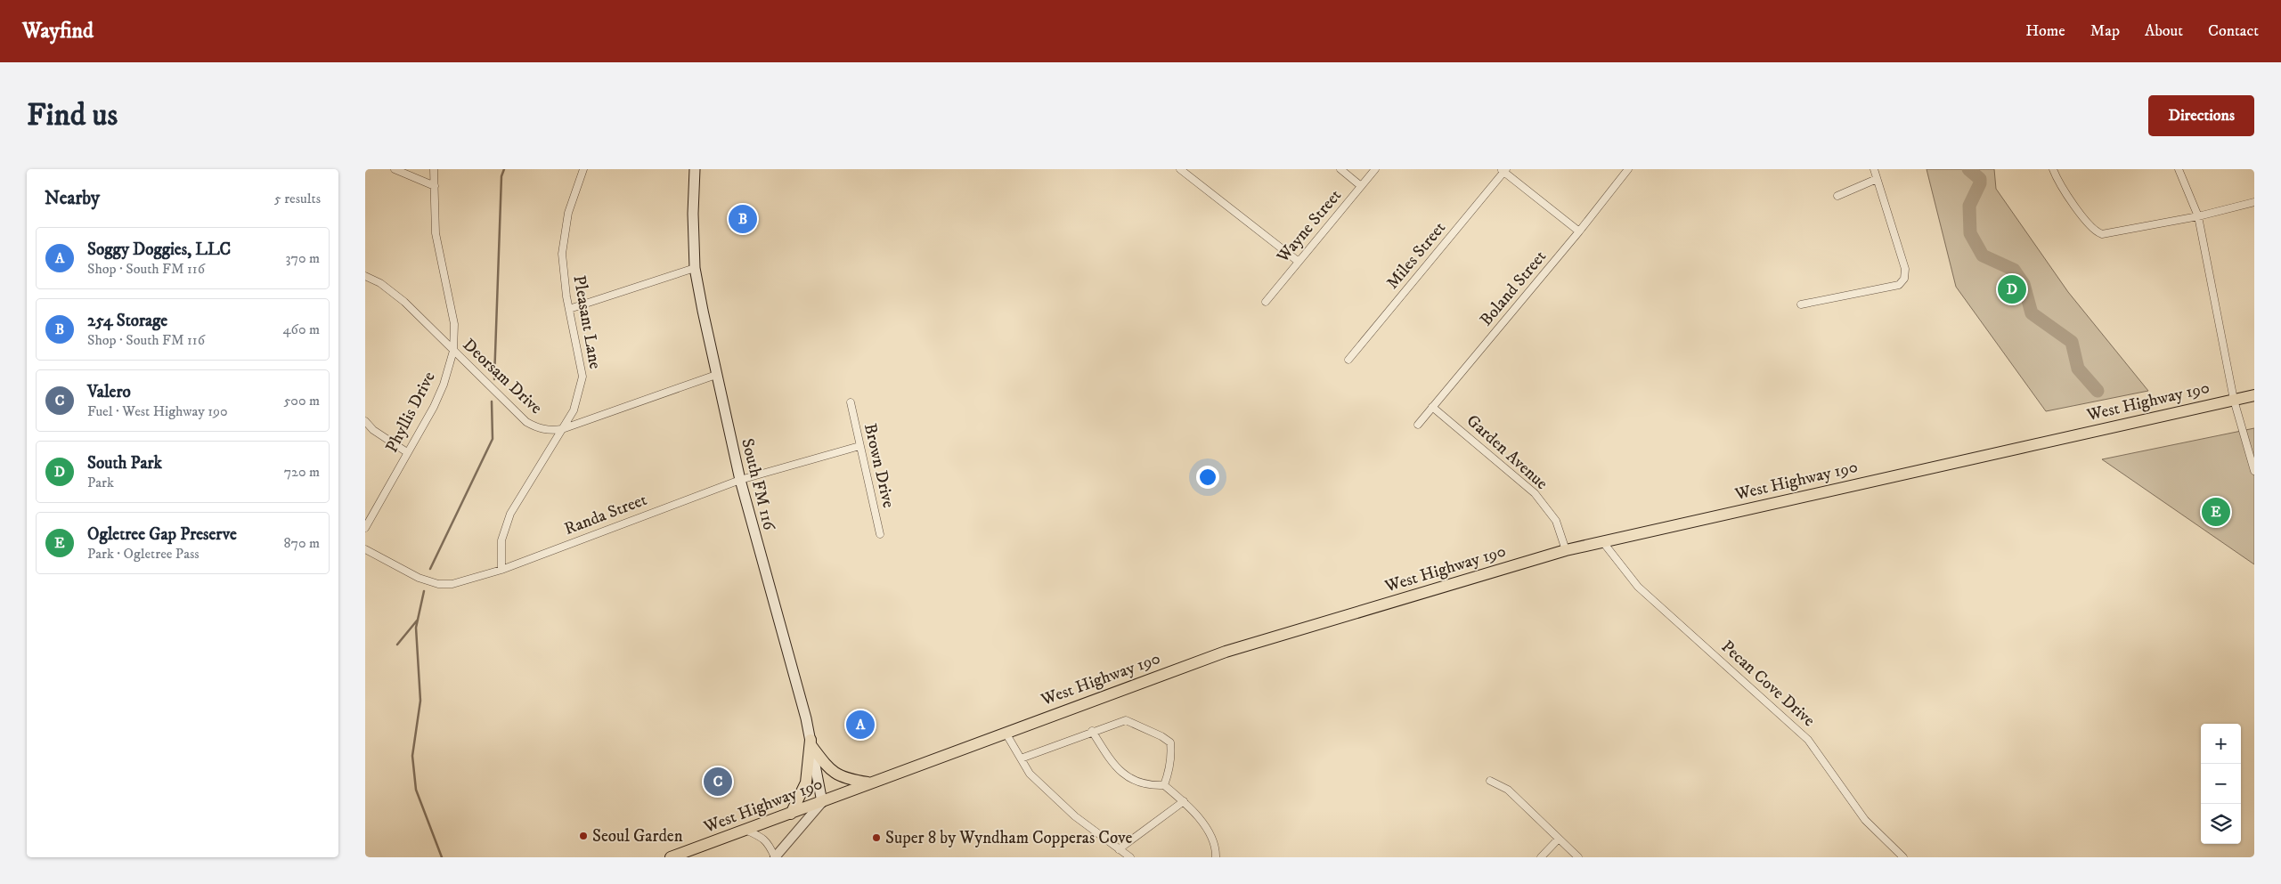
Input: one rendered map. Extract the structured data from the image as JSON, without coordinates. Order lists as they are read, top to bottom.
{
  "streets": {
    "main road": ["West Highway 190", "South FM 116"],
    "street": [
      "Wayne Street",
      "Miles Street",
      "Boland Street",
      "Pleasant Lane",
      "Deorsam Drive",
      "Phyllis Drive",
      "Garden Avenue",
      "Brown Drive",
      "Randa Street",
      "Pecan Cove Drive"
    ]
  },
  "crossings": [
    ["Boland Street", "Garden Avenue"],
    ["Pleasant Lane", "Deorsam Drive"],
    ["Pleasant Lane", "Randa Street"],
    ["Deorsam Drive", "Phyllis Drive"],
    ["Deorsam Drive", "South FM 116"],
    ["West Highway 190", "Garden Avenue"],
    ["West Highway 190", "South FM 116"],
    ["West Highway 190", "Pecan Cove Drive"],
    ["Brown Drive", "Randa Street"],
    ["South FM 116", "Randa Street"]
  ],
  "places": ["Seoul Garden", "Super 8 by Wyndham Copperas Cove"],
  "page": {
    "header": "Wayfind",
    "nav": [
      "Home",
      "Map",
      "About",
      "Contact"
    ],
    "buttons": "Directions",
    "title": "Find us",
    "heading": ["Nearby", "5 results"],
    "pins": [
      "B",
      "D",
      "E",
      "A",
      "C"
    ],
    "list": [
      {
        "mark": "A",
        "name": "Soggy Doggies, LLC",
        "note": "Shop · South FM 116",
        "value": "370 m"
      },
      {
        "mark": "B",
        "name": "254 Storage",
        "note": "Shop · South FM 116",
        "value": "460 m"
      },
      {
        "mark": "C",
        "name": "Valero",
        "note": "Fuel · West Highway 190",
        "value": "500 m"
      },
      {
        "mark": "D",
        "name": "South Park",
        "note": "Park",
        "value": "720 m"
      },
      {
        "mark": "E",
        "name": "Ogletree Gap Preserve",
        "note": "Park · Ogletree Pass",
        "value": "870 m"
      }
    ],
    "map_buttons": ["+", "−"]
  }
}
